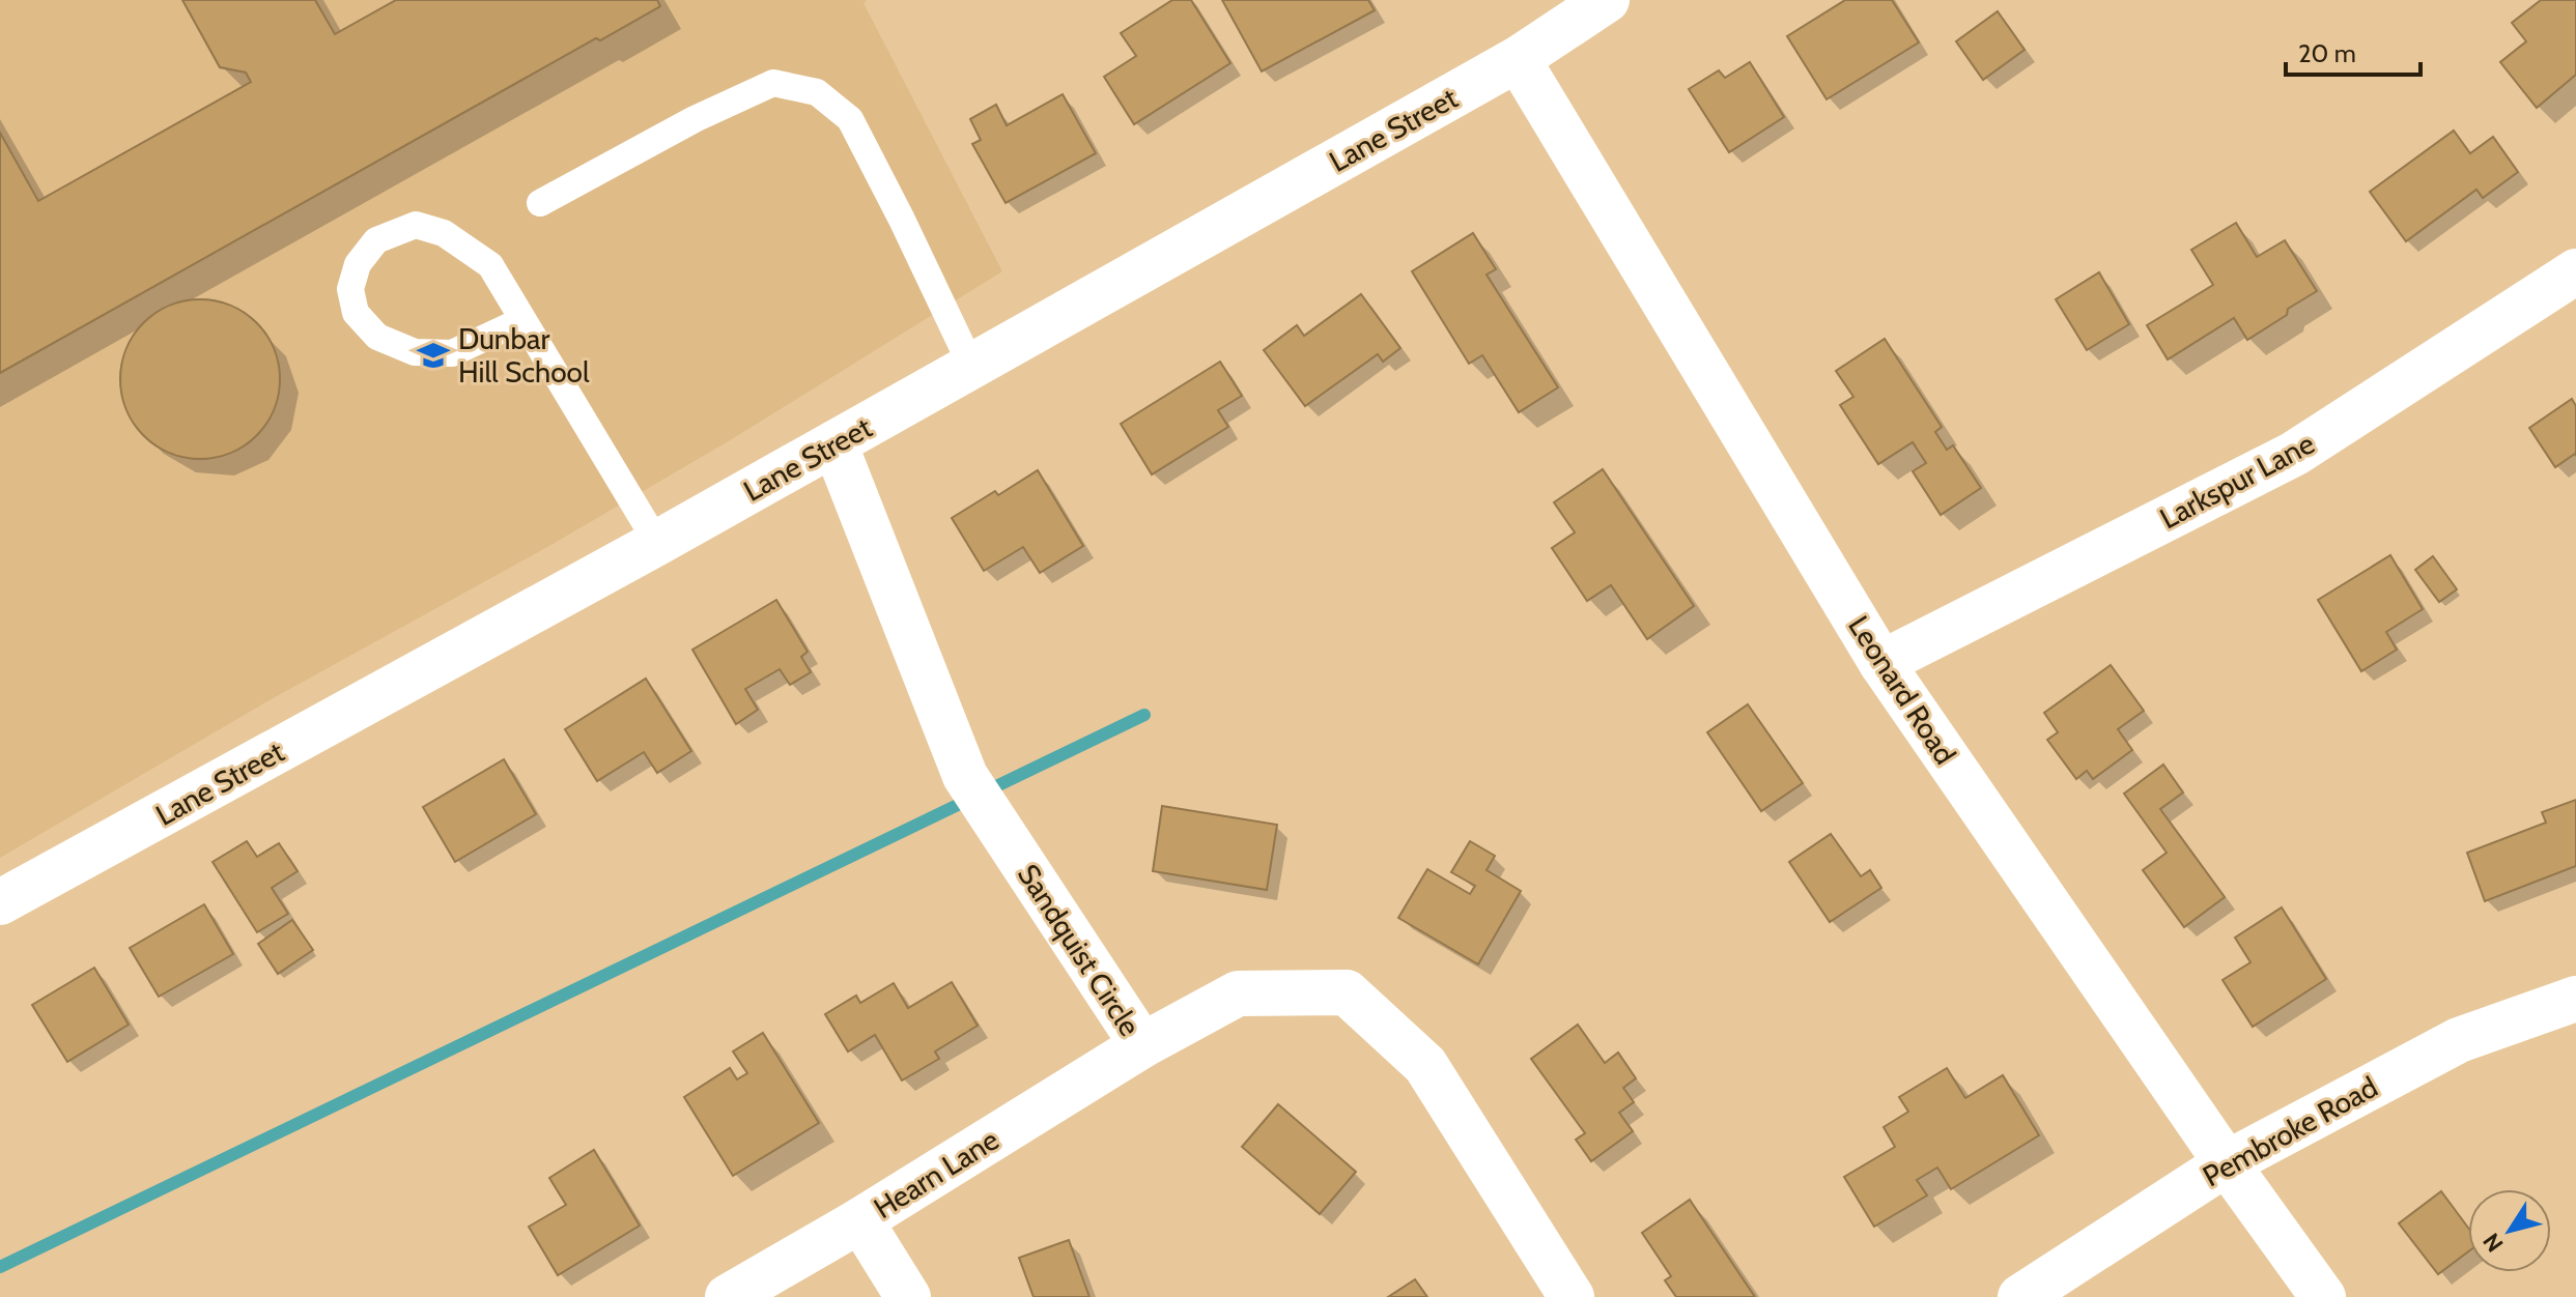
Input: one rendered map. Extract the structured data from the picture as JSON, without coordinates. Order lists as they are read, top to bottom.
{
  "streets": {
    "street": [
      "Lane Street",
      "Larkspur Lane",
      "Leonard Road",
      "Sandquist Circle",
      "Pembroke Road",
      "Hearn Lane"
    ]
  },
  "crossings": [
    ["Lane Street", "Leonard Road"],
    ["Lane Street", "Sandquist Circle"],
    ["Larkspur Lane", "Leonard Road"],
    ["Leonard Road", "Pembroke Road"],
    ["Sandquist Circle", "Hearn Lane"]
  ],
  "places": {
    "school or university": ["Dunbar Hill School"]
  },
  "scale_bar": "20 m",
  "north": "bottom left"
}
